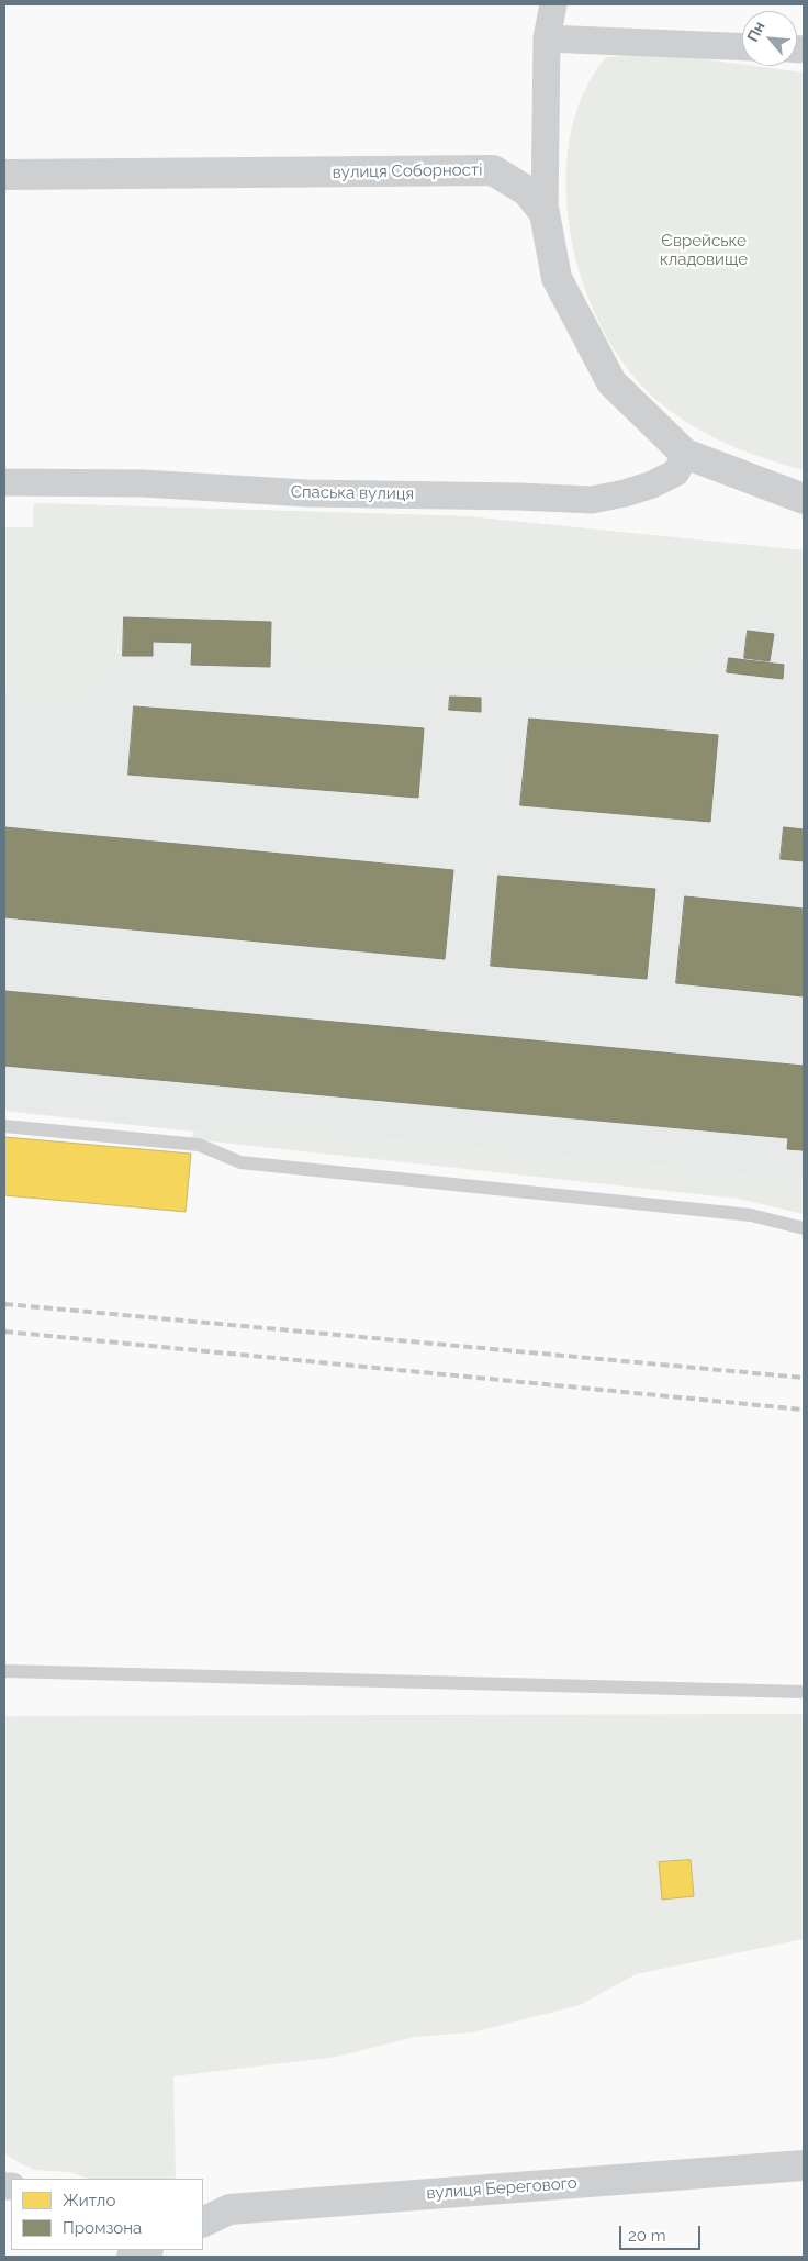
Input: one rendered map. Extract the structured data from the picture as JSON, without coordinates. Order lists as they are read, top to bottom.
{
  "streets": {
    "street": ["вулиця Соборності", "Спаська вулиця", "вулиця Берегового"]
  },
  "crossings": [
    ["вулиця Соборності", "Спаська вулиця"]
  ],
  "parks": ["Єврейське кладовище"],
  "legend": ["Житло", "Промзона"],
  "scale_bar": "20 m",
  "north": "top left"
}
